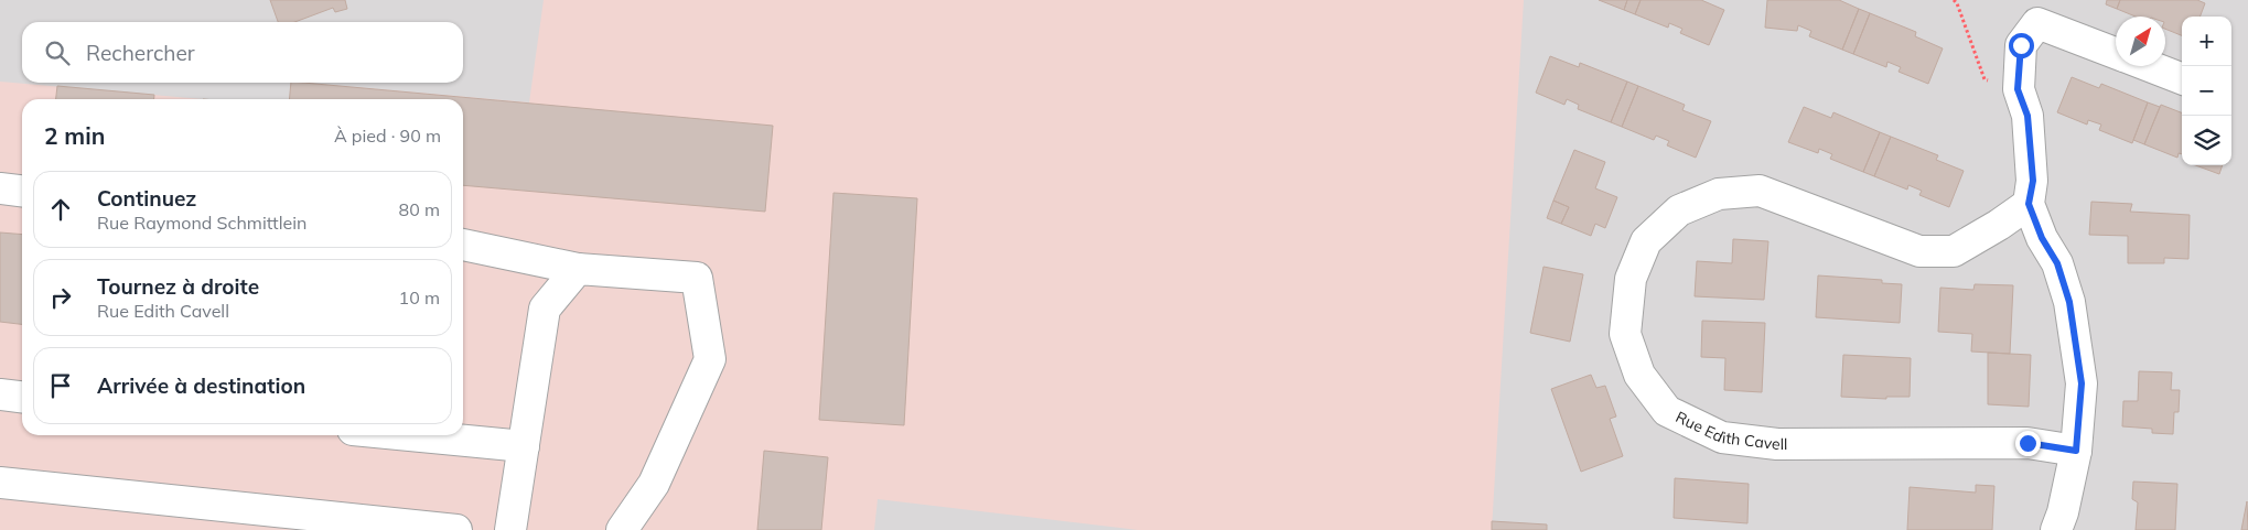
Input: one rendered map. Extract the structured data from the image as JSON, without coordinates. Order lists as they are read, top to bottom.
{
  "streets": {
    "street": ["Rue Edith Cavell"]
  },
  "north": "top right",
  "page": {
    "map_buttons": ["+", "−"],
    "search": "Rechercher",
    "heading": ["2 min", "À pied · 90 m"],
    "list": [
      ["Continuez", "Rue Raymond Schmittlein", "80 m"],
      ["Tournez à droite", "Rue Edith Cavell", "10 m"],
      "Arrivée à destination"
    ]
  }
}
